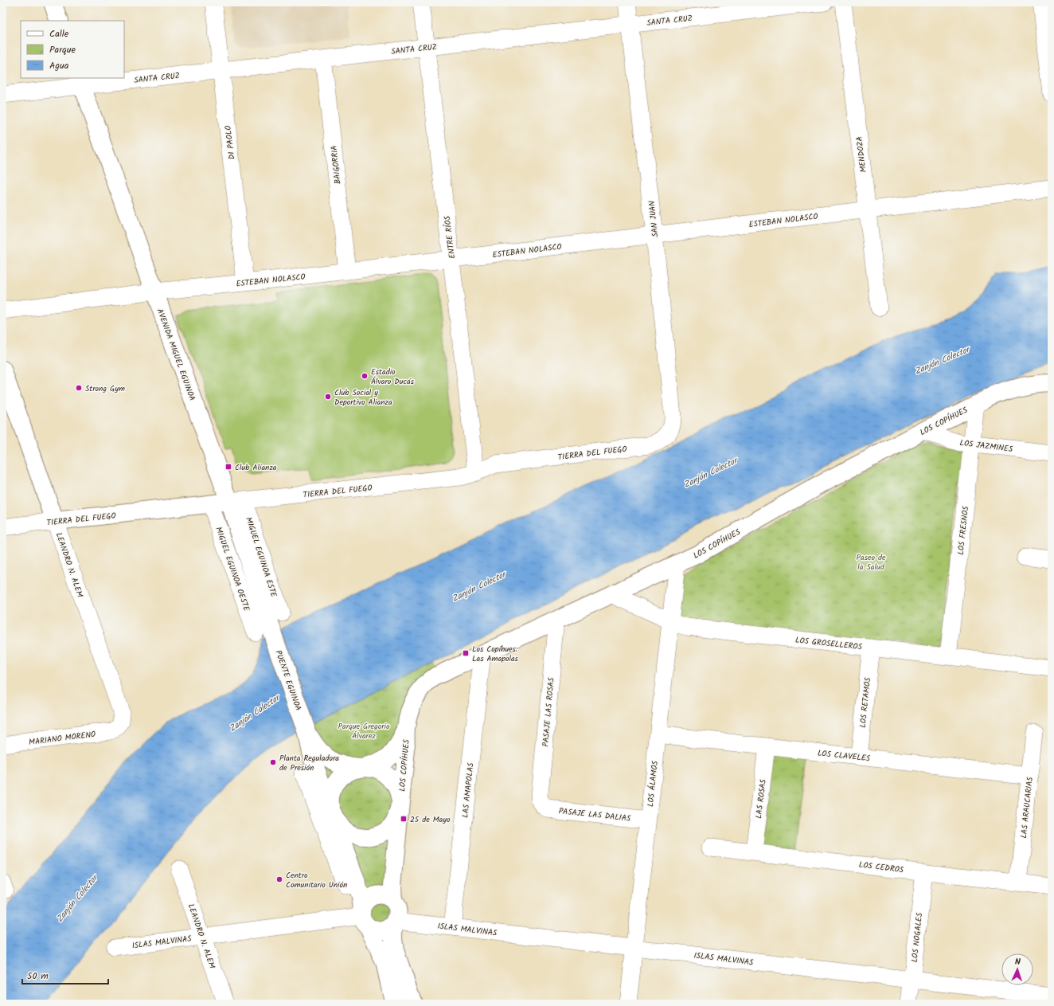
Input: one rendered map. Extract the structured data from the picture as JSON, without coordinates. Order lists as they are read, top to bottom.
{
  "streets": {
    "main road": [
      "AVENIDA MIGUEL EGUINOA",
      "LOS COPÍHUES",
      "TIERRA DEL FUEGO",
      "LEANDRO N. ALEM",
      "PUENTE EGUINOA"
    ],
    "street": [
      "SANTA CRUZ",
      "DI PAOLO",
      "MENDOZA",
      "BAIGORRIA",
      "SAN JUAN",
      "ESTEBAN NOLASCO",
      "ENTRE RÍOS",
      "LOS JAZMINES",
      "LOS FRESNOS",
      "MIGUEL EGUINOA ESTE",
      "MIGUEL EGUINOA OESTE",
      "LOS GROSELLEROS",
      "LOS RETAMOS",
      "PASAJE LAS ROSAS",
      "MARIANO MORENO",
      "LOS CLAVELES",
      "LOS ÁLAMOS",
      "LAS AMAPOLAS",
      "LAS ROSAS",
      "LAS ARAUCARIAS",
      "PASAJE LAS DALIAS",
      "LOS CEDROS",
      "ISLAS MALVINAS",
      "LOS NOGALES"
    ]
  },
  "crossings": [
    ["SANTA CRUZ", "DI PAOLO"],
    ["SANTA CRUZ", "BAIGORRIA"],
    ["SANTA CRUZ", "SAN JUAN"],
    ["SANTA CRUZ", "ENTRE RÍOS"],
    ["SANTA CRUZ", "AVENIDA MIGUEL EGUINOA"],
    ["DI PAOLO", "ESTEBAN NOLASCO"],
    ["MENDOZA", "ESTEBAN NOLASCO"],
    ["BAIGORRIA", "ESTEBAN NOLASCO"],
    ["SAN JUAN", "ESTEBAN NOLASCO"],
    ["SAN JUAN", "TIERRA DEL FUEGO"],
    ["ESTEBAN NOLASCO", "ENTRE RÍOS"],
    ["ESTEBAN NOLASCO", "AVENIDA MIGUEL EGUINOA"],
    ["ENTRE RÍOS", "TIERRA DEL FUEGO"],
    ["AVENIDA MIGUEL EGUINOA", "TIERRA DEL FUEGO"],
    ["AVENIDA MIGUEL EGUINOA", "MIGUEL EGUINOA ESTE"],
    ["AVENIDA MIGUEL EGUINOA", "MIGUEL EGUINOA OESTE"],
    ["AVENIDA MIGUEL EGUINOA", "PUENTE EGUINOA"],
    ["LOS COPÍHUES", "LOS JAZMINES"],
    ["LOS COPÍHUES", "LOS FRESNOS"],
    ["LOS COPÍHUES", "LOS GROSELLEROS"],
    ["LOS COPÍHUES", "PASAJE LAS ROSAS"],
    ["LOS COPÍHUES", "LOS ÁLAMOS"],
    ["LOS COPÍHUES", "LAS AMAPOLAS"],
    ["LOS JAZMINES", "LOS FRESNOS"],
    ["TIERRA DEL FUEGO", "MIGUEL EGUINOA ESTE"],
    ["TIERRA DEL FUEGO", "LEANDRO N. ALEM"],
    ["TIERRA DEL FUEGO", "MIGUEL EGUINOA OESTE"],
    ["LOS FRESNOS", "LOS GROSELLEROS"],
    ["LEANDRO N. ALEM", "MARIANO MORENO"],
    ["LEANDRO N. ALEM", "ISLAS MALVINAS"],
    ["MIGUEL EGUINOA OESTE", "PUENTE EGUINOA"],
    ["LOS GROSELLEROS", "LOS RETAMOS"],
    ["LOS GROSELLEROS", "LOS ÁLAMOS"],
    ["LOS RETAMOS", "LOS CLAVELES"],
    ["PASAJE LAS ROSAS", "PASAJE LAS DALIAS"],
    ["LOS CLAVELES", "LOS ÁLAMOS"],
    ["LOS CLAVELES", "LAS ROSAS"],
    ["LOS CLAVELES", "LAS ARAUCARIAS"],
    ["LOS ÁLAMOS", "PASAJE LAS DALIAS"],
    ["LOS ÁLAMOS", "ISLAS MALVINAS"],
    ["LAS AMAPOLAS", "ISLAS MALVINAS"],
    ["LAS ROSAS", "LOS CEDROS"],
    ["LAS ARAUCARIAS", "LOS CEDROS"],
    ["LOS CEDROS", "LOS NOGALES"],
    ["ISLAS MALVINAS", "LOS NOGALES"]
  ],
  "water": ["Zanjón Colector"],
  "parks": ["Paseo de la Salud", "Parque Gregorio Álvarez"],
  "places": {
    "other": [
      "Estadio Álvaro Ducás",
      "Strong Gym",
      "Club Social y Deportivo Alianza",
      "Planta Reguladora de Presión",
      "Centro Comunitario Unión"
    ],
    "transit": ["Club Alianza", "Los Copíhues: Las Amapolas", "25 de Mayo"]
  },
  "legend": ["Calle", "Parque", "Agua"],
  "scale_bar": "50 m",
  "north": "top"
}
